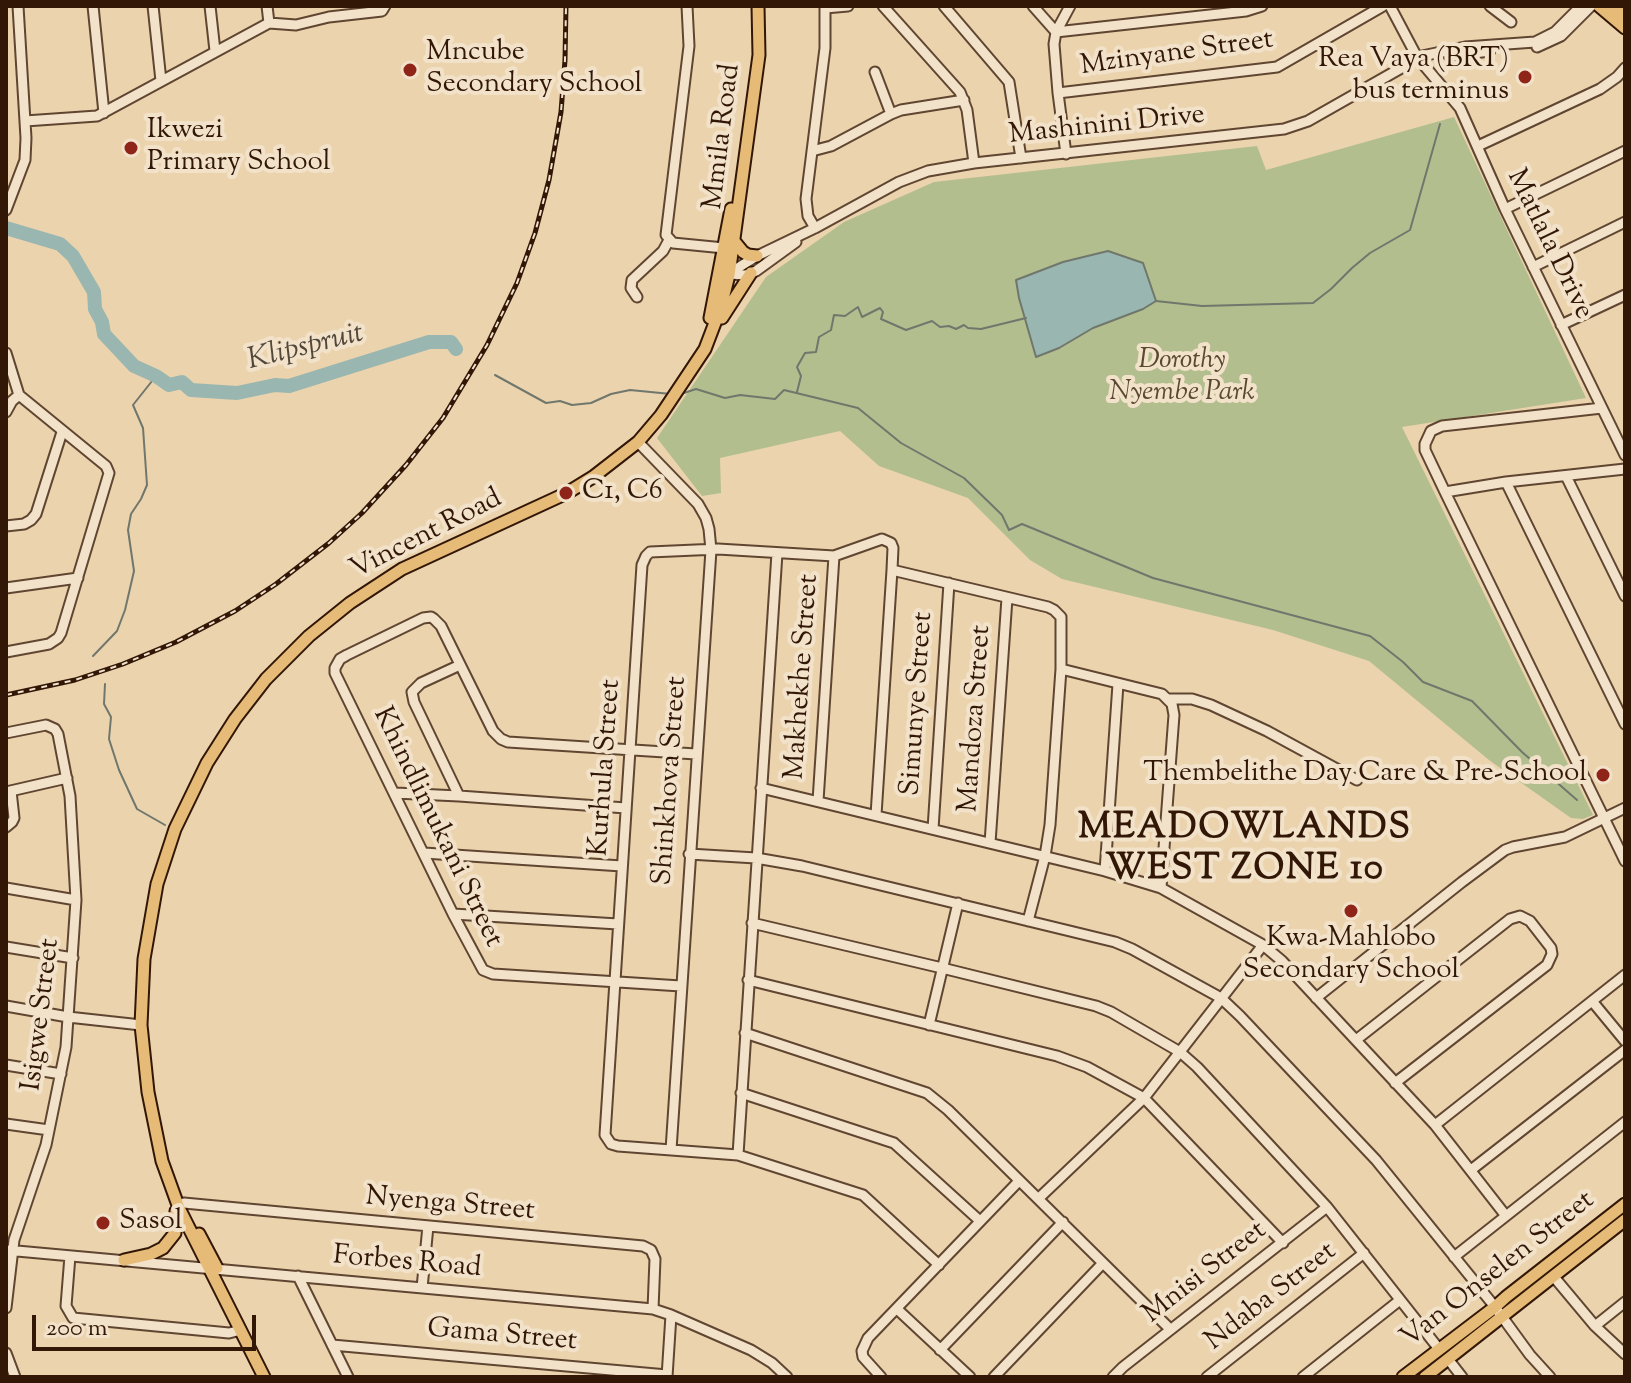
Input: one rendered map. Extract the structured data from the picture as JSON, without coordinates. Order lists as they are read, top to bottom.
{
  "streets": {
    "main road": ["Mmila Road", "Vincent Road", "Van Onselen Street"],
    "street": [
      "Mzinyane Street",
      "Mashinini Drive",
      "Matlala Drive",
      "Makhekhe Street",
      "Simunye Street",
      "Mandoza Street",
      "Kurhula Street",
      "Shinkhova Street",
      "Khindlimukani Street",
      "Isigwe Street",
      "Nyenga Street",
      "Forbes Road",
      "Mnisi Street",
      "Ndaba Street",
      "Gama Street"
    ]
  },
  "crossings": [
    ["Mashinini Drive", "Mmila Road"],
    ["Mashinini Drive", "Matlala Drive"],
    ["Mashinini Drive", "Vincent Road"],
    ["Mmila Road", "Vincent Road"],
    ["Vincent Road", "Shinkhova Street"],
    ["Vincent Road", "Nyenga Street"],
    ["Vincent Road", "Forbes Road"],
    ["Makhekhe Street", "Kurhula Street"],
    ["Kurhula Street", "Shinkhova Street"],
    ["Kurhula Street", "Khindlimukani Street"],
    ["Shinkhova Street", "Khindlimukani Street"],
    ["Isigwe Street", "Forbes Road"],
    ["Nyenga Street", "Forbes Road"]
  ],
  "districts": ["MEADOWLANDS WEST ZONE 10"],
  "water": ["Klipspruit"],
  "parks": ["Dorothy Nyembe Park"],
  "places": [
    "Mncube Secondary School",
    "Rea Vaya (BRT) bus terminus",
    "Ikwezi Primary School",
    "C1, C6",
    "Thembelithe Day Care & Pre-School",
    "Kwa-Mahlobo Secondary School",
    "Sasol"
  ],
  "scale_bar": "200 m"
}
